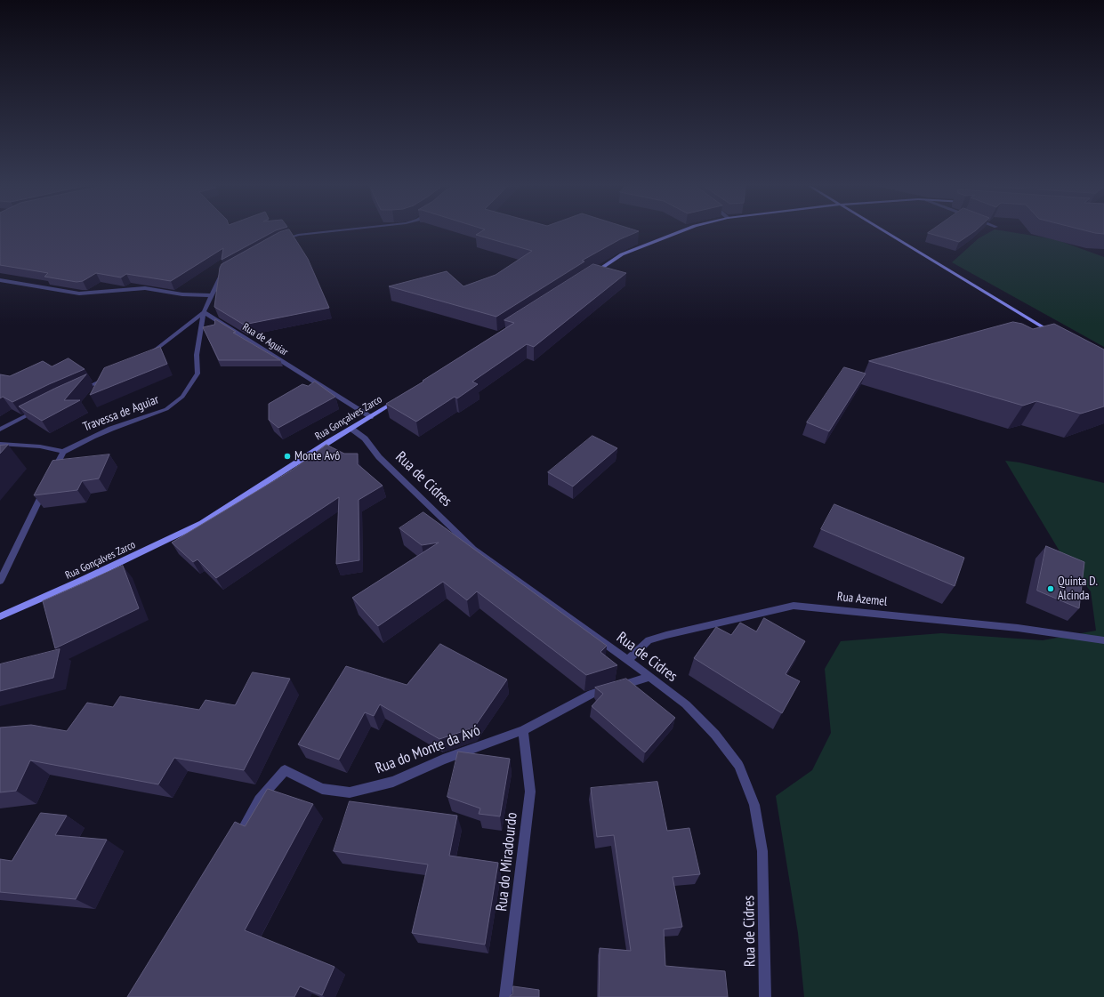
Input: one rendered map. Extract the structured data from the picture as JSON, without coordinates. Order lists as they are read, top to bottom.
{
  "streets": {
    "street": [
      "Rua de Aguiar",
      "Travessa de Aguiar",
      "Rua Gonçalves Zarco",
      "Rua de Cidres",
      "Rua Azemel",
      "Rua do Monte da Avó",
      "Rua do Miradourdo"
    ]
  },
  "crossings": [
    ["Rua de Aguiar", "Travessa de Aguiar"],
    ["Rua de Aguiar", "Rua Gonçalves Zarco"],
    ["Rua Gonçalves Zarco", "Rua de Cidres"],
    ["Rua de Cidres", "Rua Azemel"],
    ["Rua de Cidres", "Rua do Monte da Avó"],
    ["Rua do Monte da Avó", "Rua do Miradourdo"]
  ],
  "places": ["Monte Avô", "Quinta D. Alcinda"]
}
